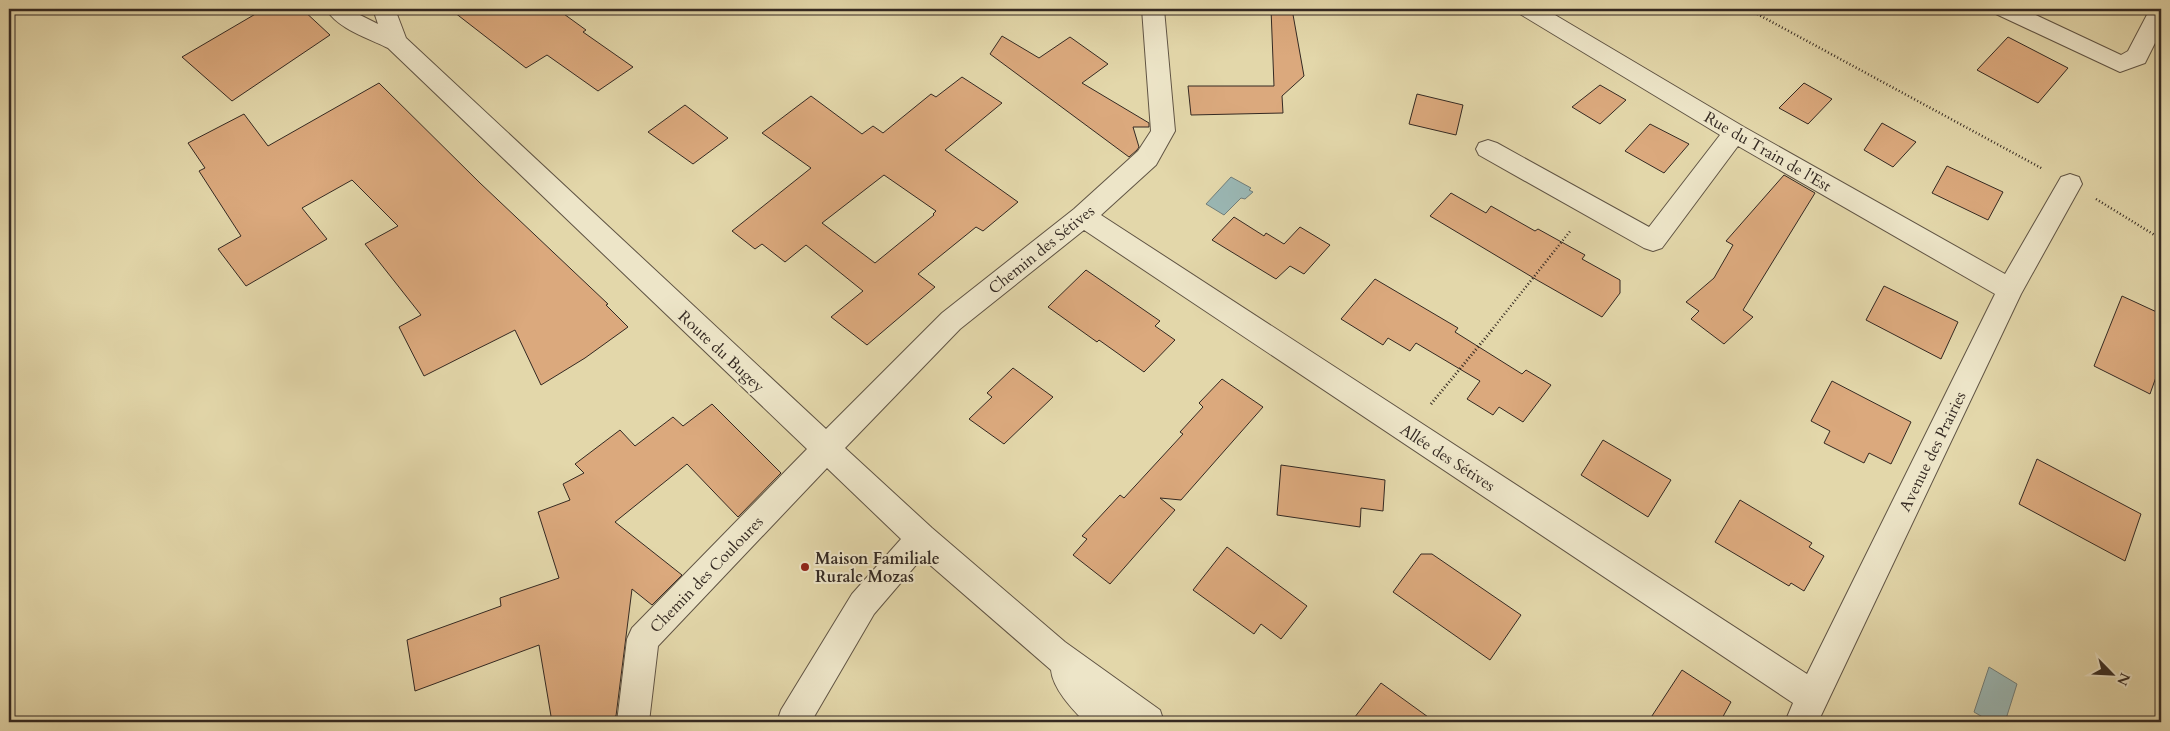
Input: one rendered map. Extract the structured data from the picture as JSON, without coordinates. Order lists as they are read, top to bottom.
{
  "streets": {
    "street": [
      "Rue du Train de l'Est",
      "Chemin des Sétives",
      "Route du Bugey",
      "Avenue des Prairies",
      "Allée des Sétives",
      "Chemin des Couloures"
    ]
  },
  "crossings": [
    ["Rue du Train de l'Est", "Avenue des Prairies"],
    ["Chemin des Sétives", "Route du Bugey"],
    ["Chemin des Sétives", "Allée des Sétives"],
    ["Chemin des Sétives", "Chemin des Couloures"],
    ["Route du Bugey", "Chemin des Couloures"],
    ["Avenue des Prairies", "Allée des Sétives"]
  ],
  "places": ["Maison Familiale Rurale Mozas"],
  "north": "bottom right"
}
